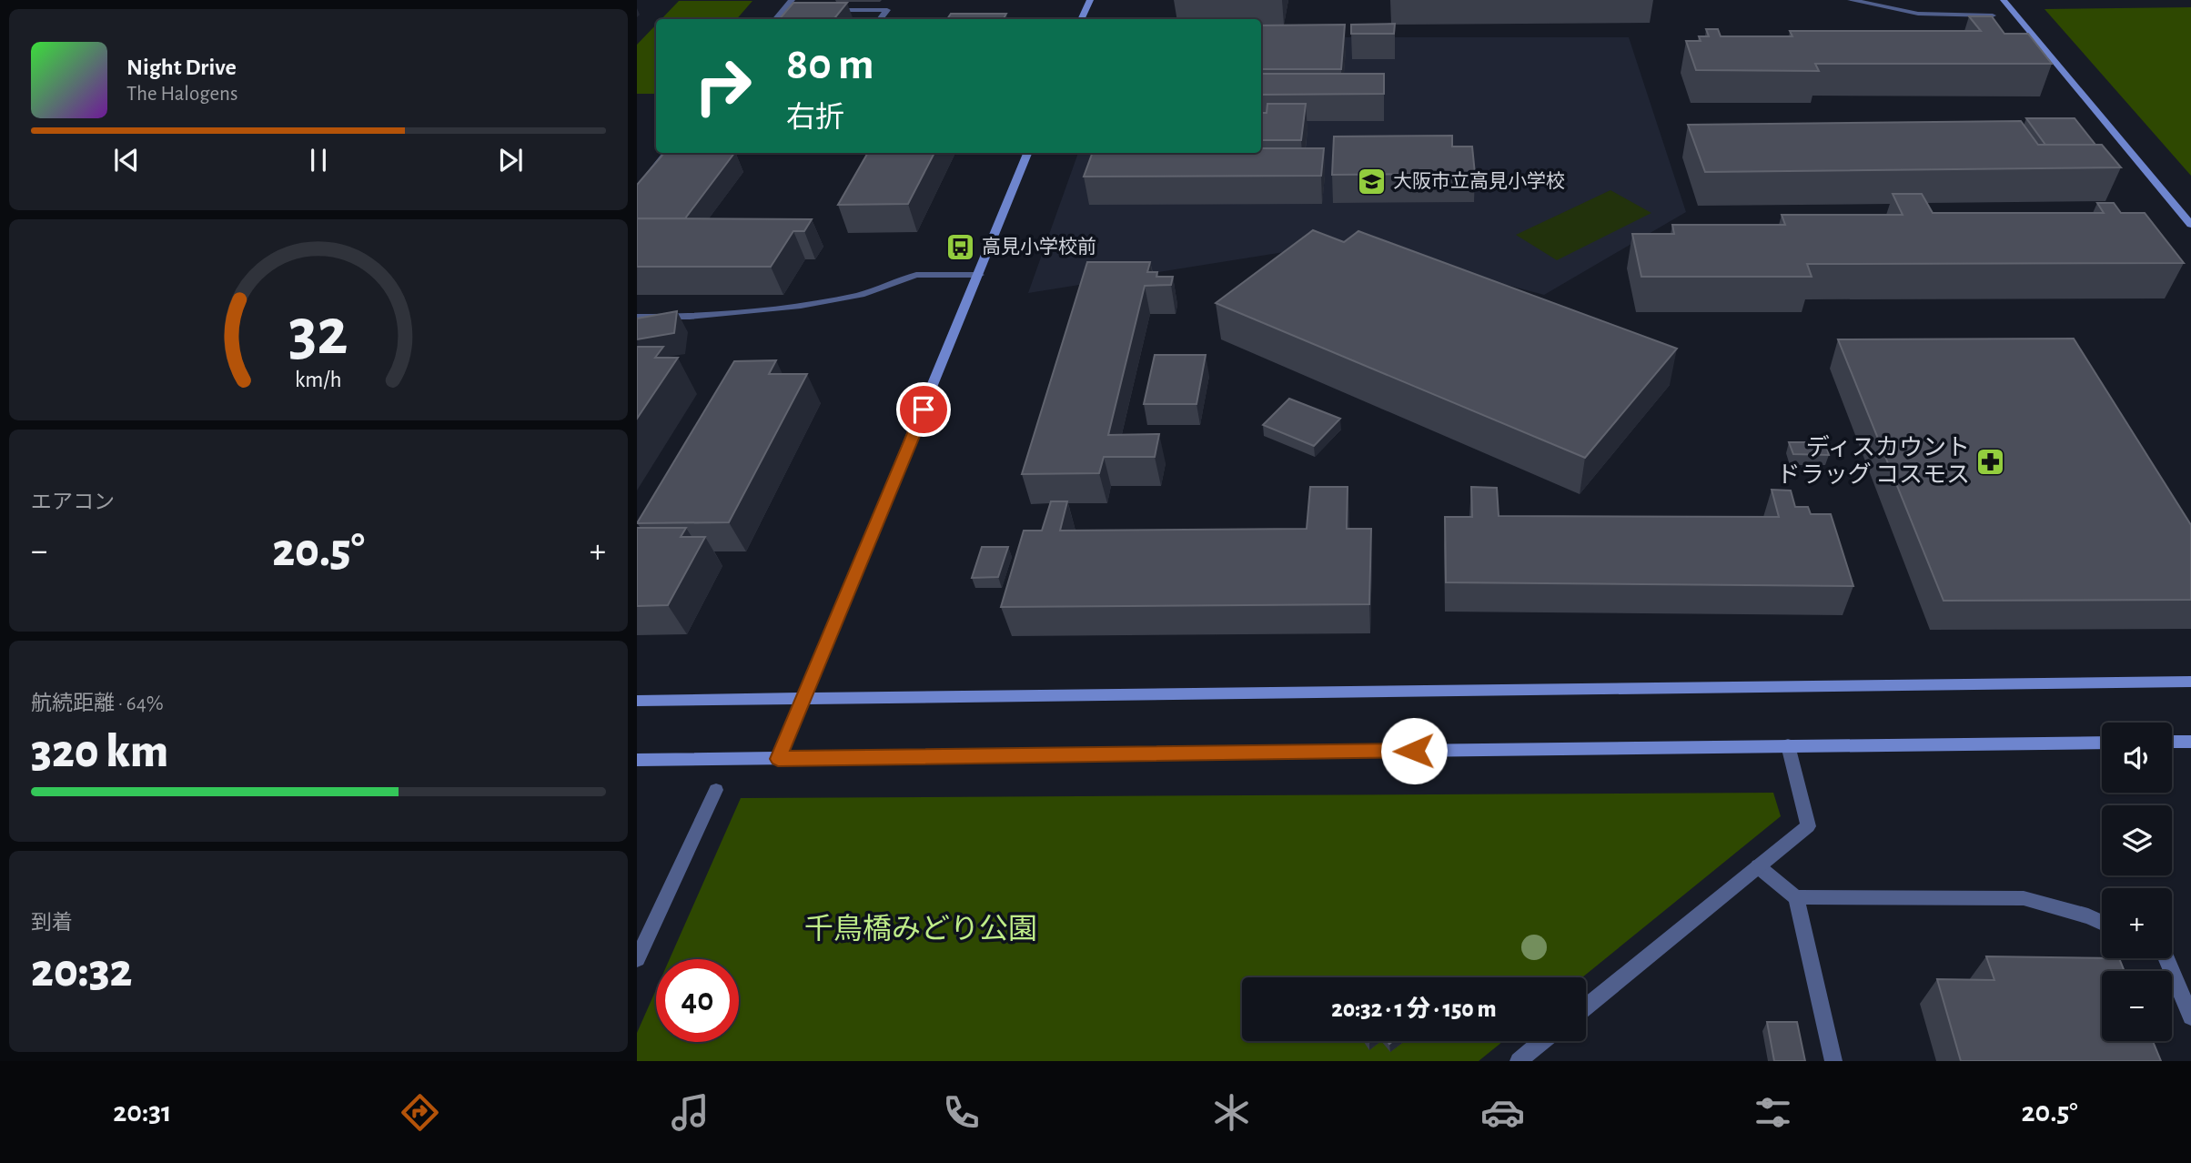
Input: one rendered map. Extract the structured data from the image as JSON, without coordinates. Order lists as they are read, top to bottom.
{
  "parks": ["千鳥橋みどり公園"],
  "places": {
    "school or university": ["大阪市立高見小学校"],
    "bus stop": ["高見小学校前"],
    "pharmacy": ["ディスカウント ドラッグ コスモス"]
  },
  "page": {
    "turn": ["80 m", "右折"],
    "song": ["Night Drive", "The Halogens"],
    "tile": [
      "エアコン",
      ["航続距離 · 64%", "320 km"],
      ["到着", "20:32"]
    ],
    "heat": ["−", "20.5°", "+"],
    "map_buttons": ["+", "−"],
    "limit": "40",
    "trip": "20:32 · 1 分 · 150 m",
    "tabs": ["20:31", "20.5°"],
    "gauge": ["32", "km/h"]
  }
}
